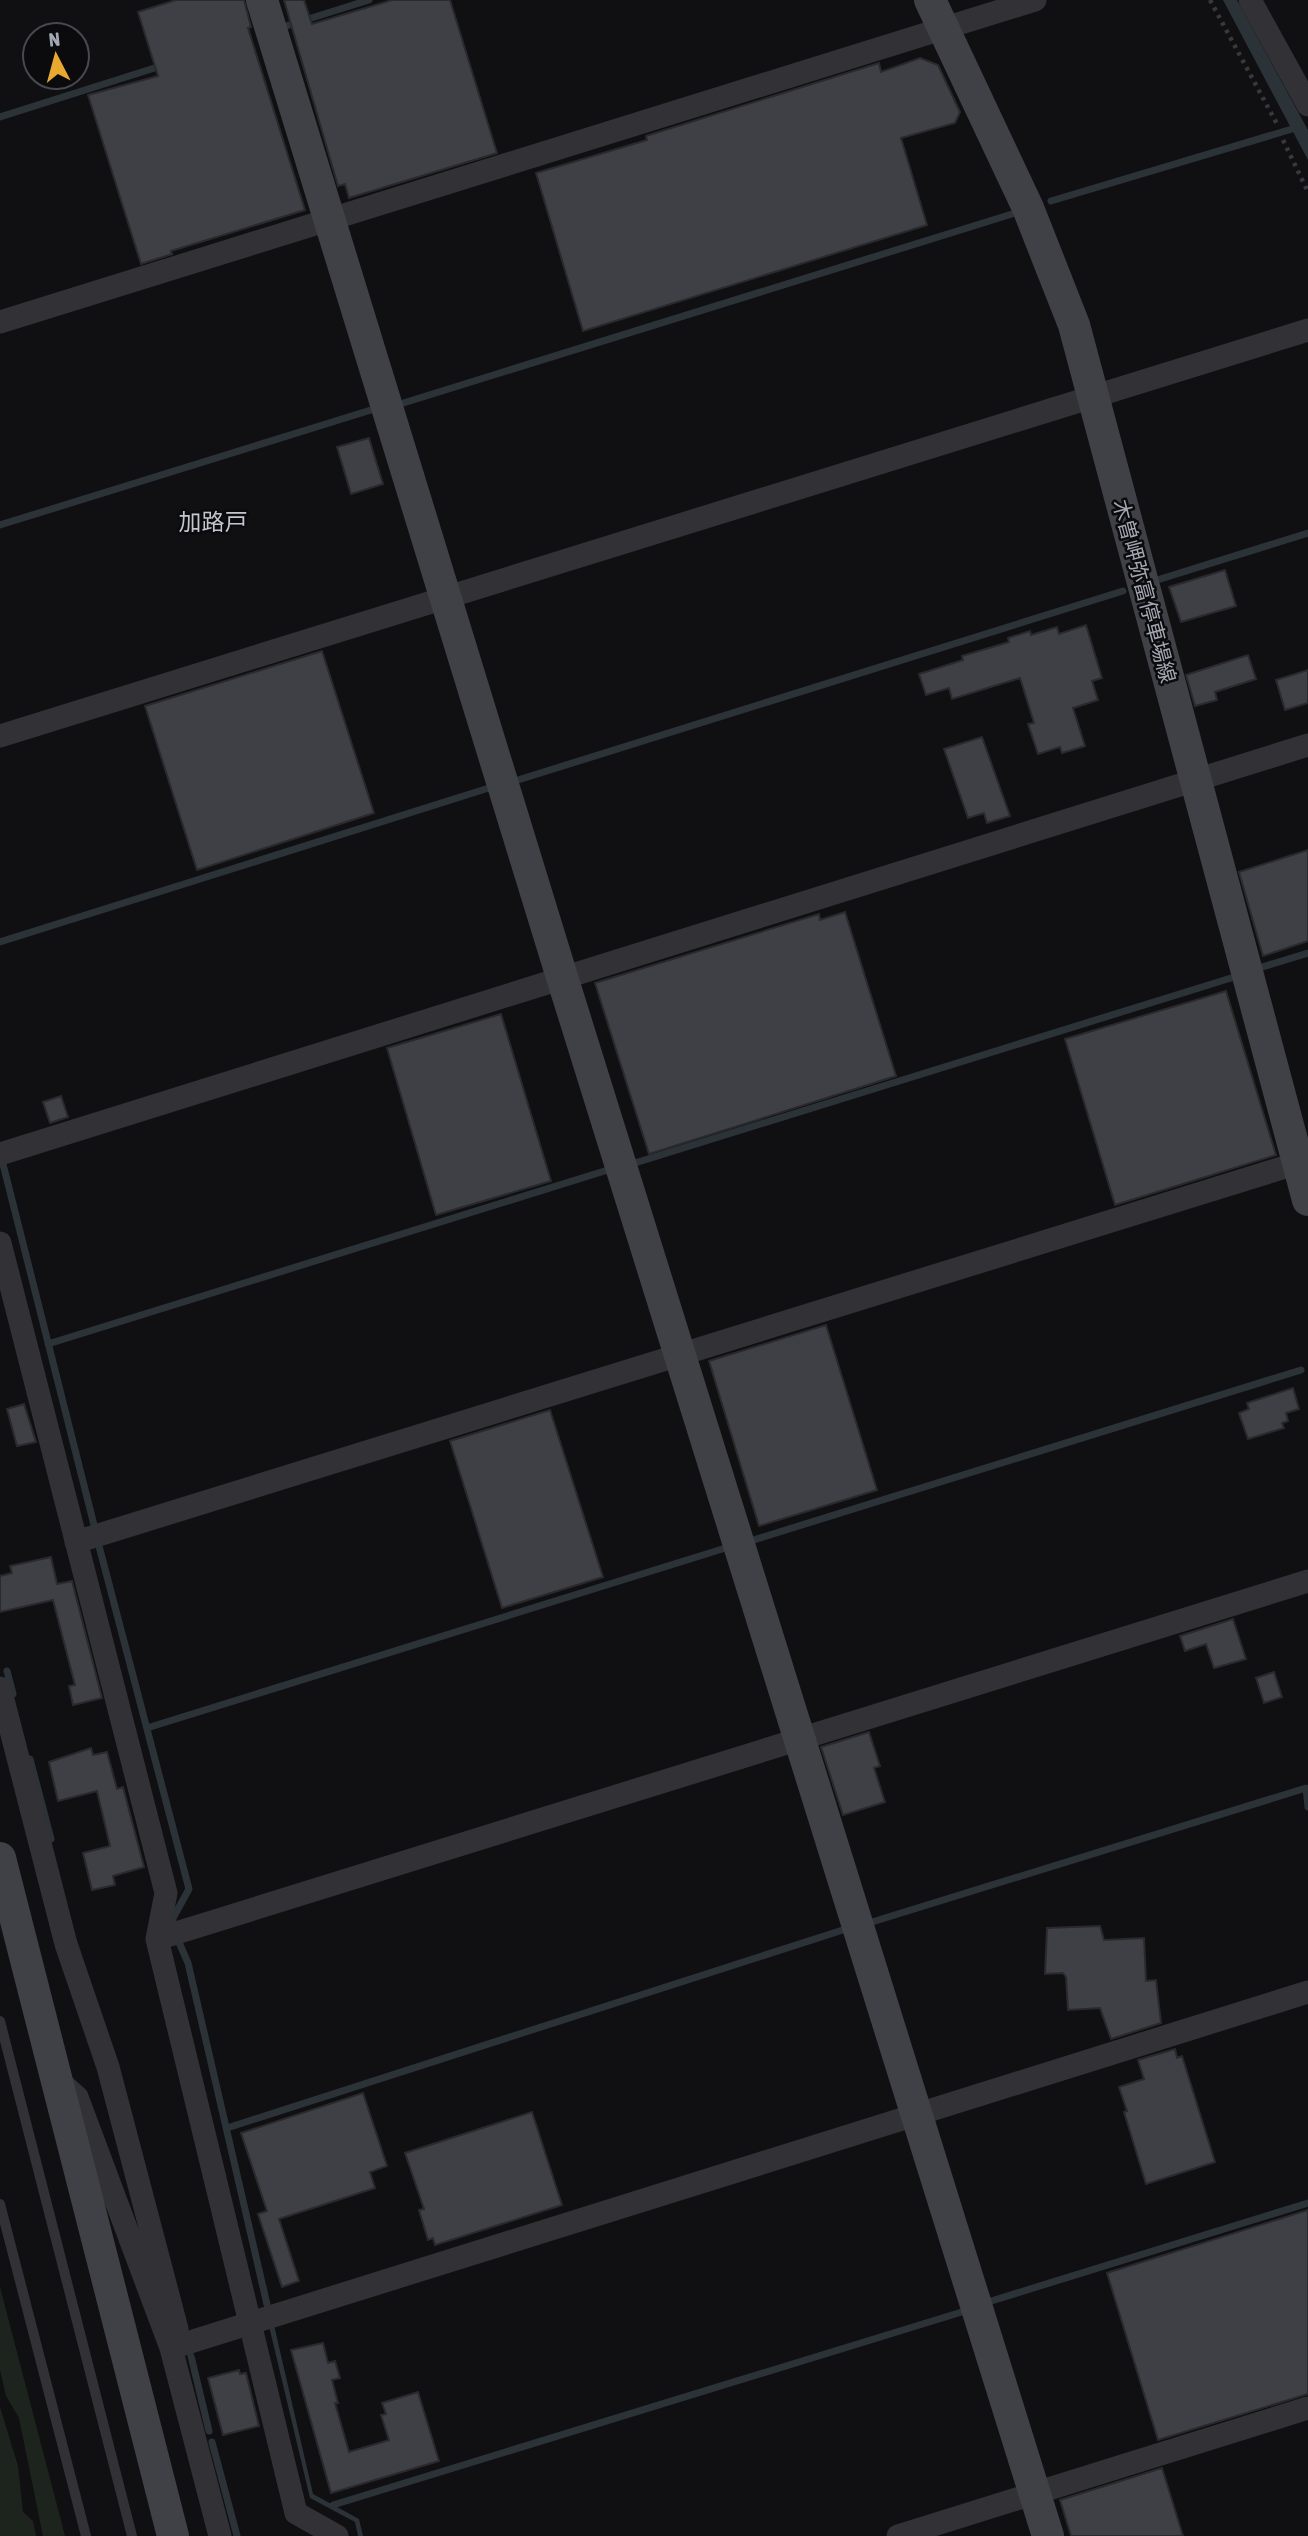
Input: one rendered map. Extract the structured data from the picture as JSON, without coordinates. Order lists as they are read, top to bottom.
{
  "streets": {
    "street": ["木曽岬弥富停車場線"]
  },
  "districts": ["加路戸"],
  "north": "top"
}
